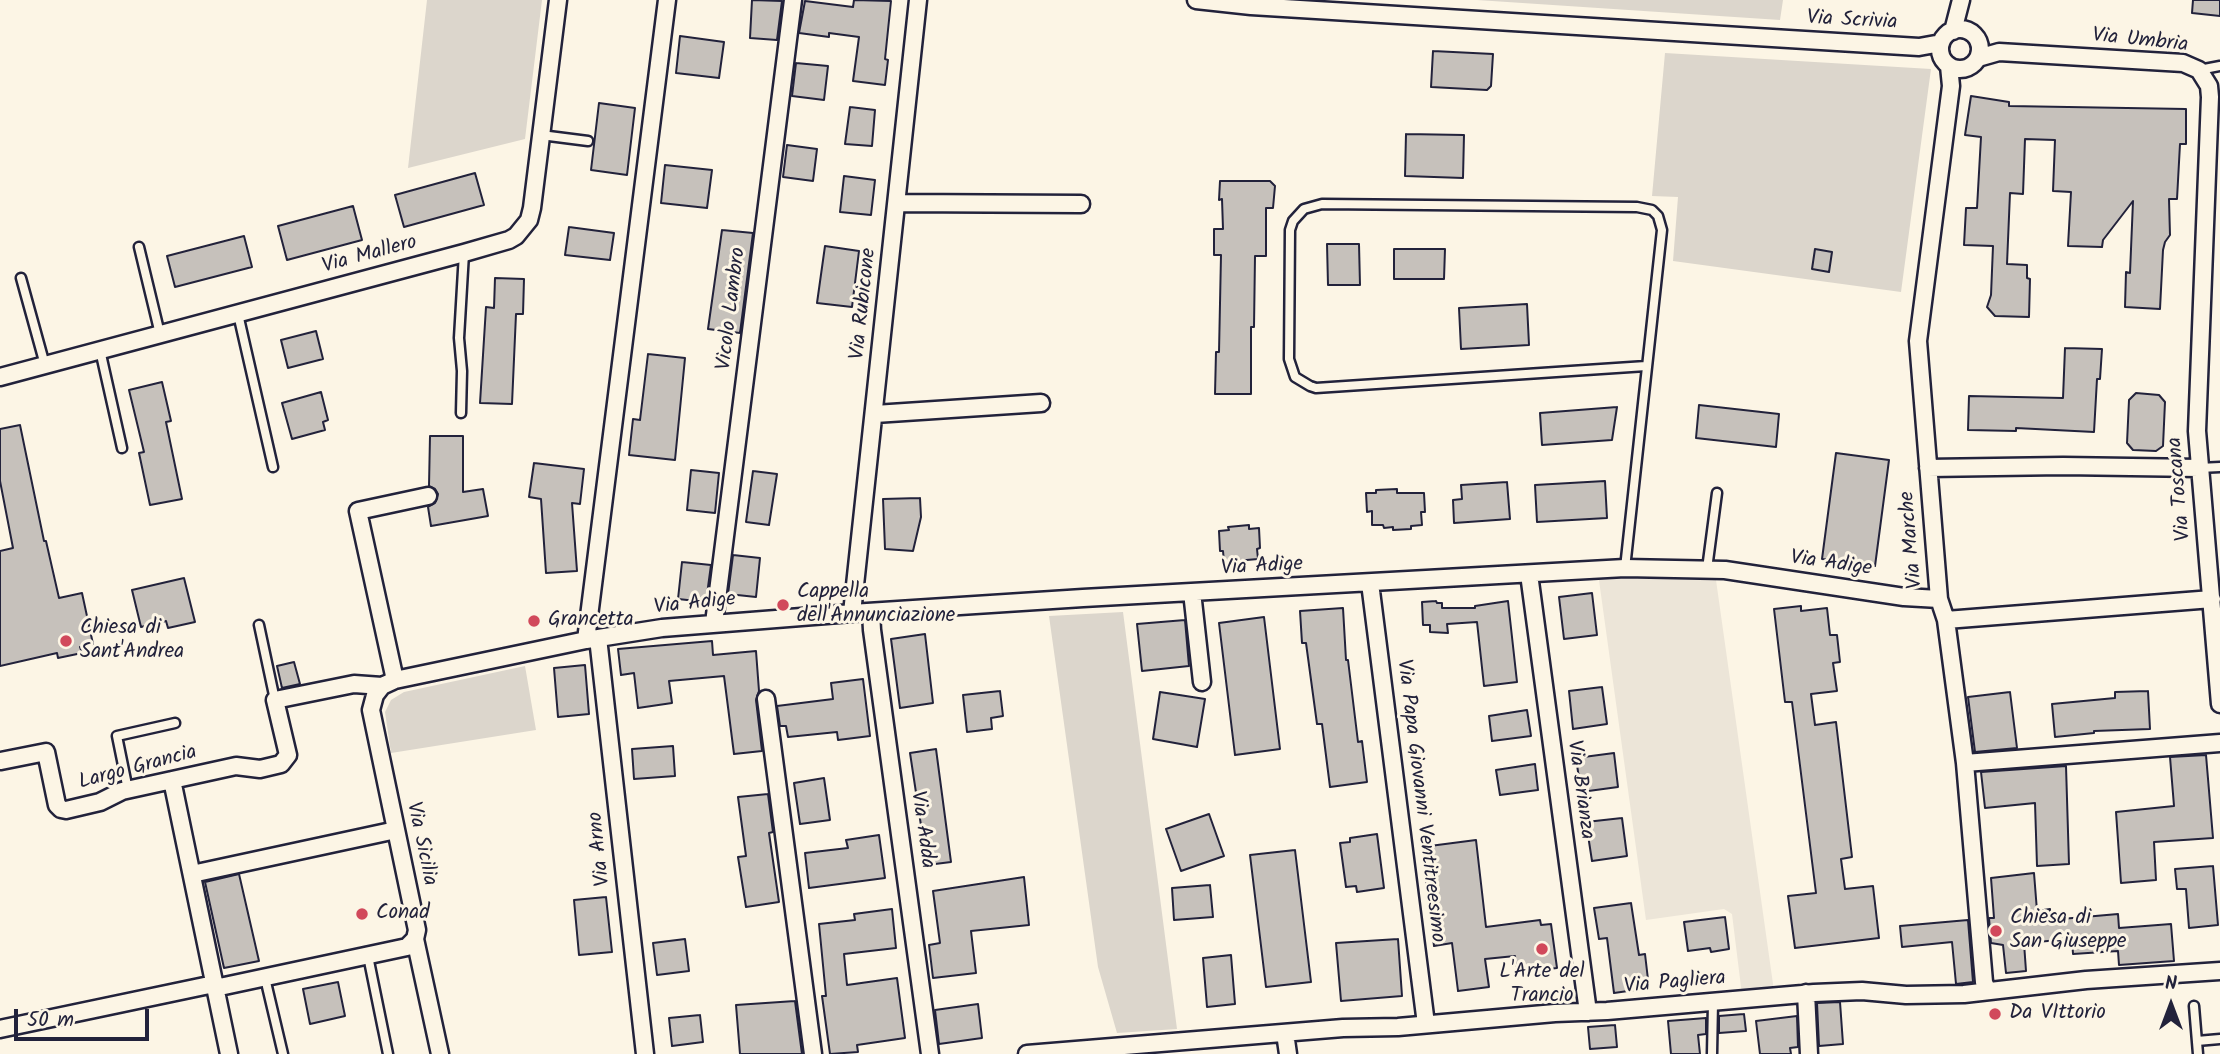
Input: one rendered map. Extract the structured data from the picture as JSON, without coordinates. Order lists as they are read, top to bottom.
{
  "streets": {
    "street": [
      "Via Scrivia",
      "Via Umbria",
      "Via Mallero",
      "Via Rubicone",
      "Vicolo Lambro",
      "Via Toscana",
      "Via Marche",
      "Via Adige",
      "Largo Grancia",
      "Via Brianza",
      "Via Papa Giovanni Ventitreesimo",
      "Via Adda",
      "Via Sicilia",
      "Via Arno",
      "Via Pagliera"
    ]
  },
  "crossings": [
    ["Via Scrivia", "Via Umbria"],
    ["Via Scrivia", "Via Marche"],
    ["Via Umbria", "Via Toscana"],
    ["Via Umbria", "Via Marche"],
    ["Via Rubicone", "Via Adige"],
    ["Vicolo Lambro", "Via Adige"],
    ["Via Marche", "Via Adige"],
    ["Via Marche", "Via Pagliera"],
    ["Via Adige", "Via Brianza"],
    ["Via Adige", "Via Papa Giovanni Ventitreesimo"],
    ["Via Adige", "Via Adda"],
    ["Via Adige", "Via Sicilia"],
    ["Via Adige", "Via Arno"],
    ["Via Brianza", "Via Pagliera"],
    ["Via Papa Giovanni Ventitreesimo", "Via Pagliera"]
  ],
  "places": [
    "Cappella dell'Annunciazione",
    "Grancetta",
    "Chiesa di Sant'Andrea",
    "Conad",
    "Chiesa di San Giuseppe",
    "L'Arte del Trancio",
    "Da VIttorio"
  ],
  "scale_bar": "50 m",
  "north": "top"
}
